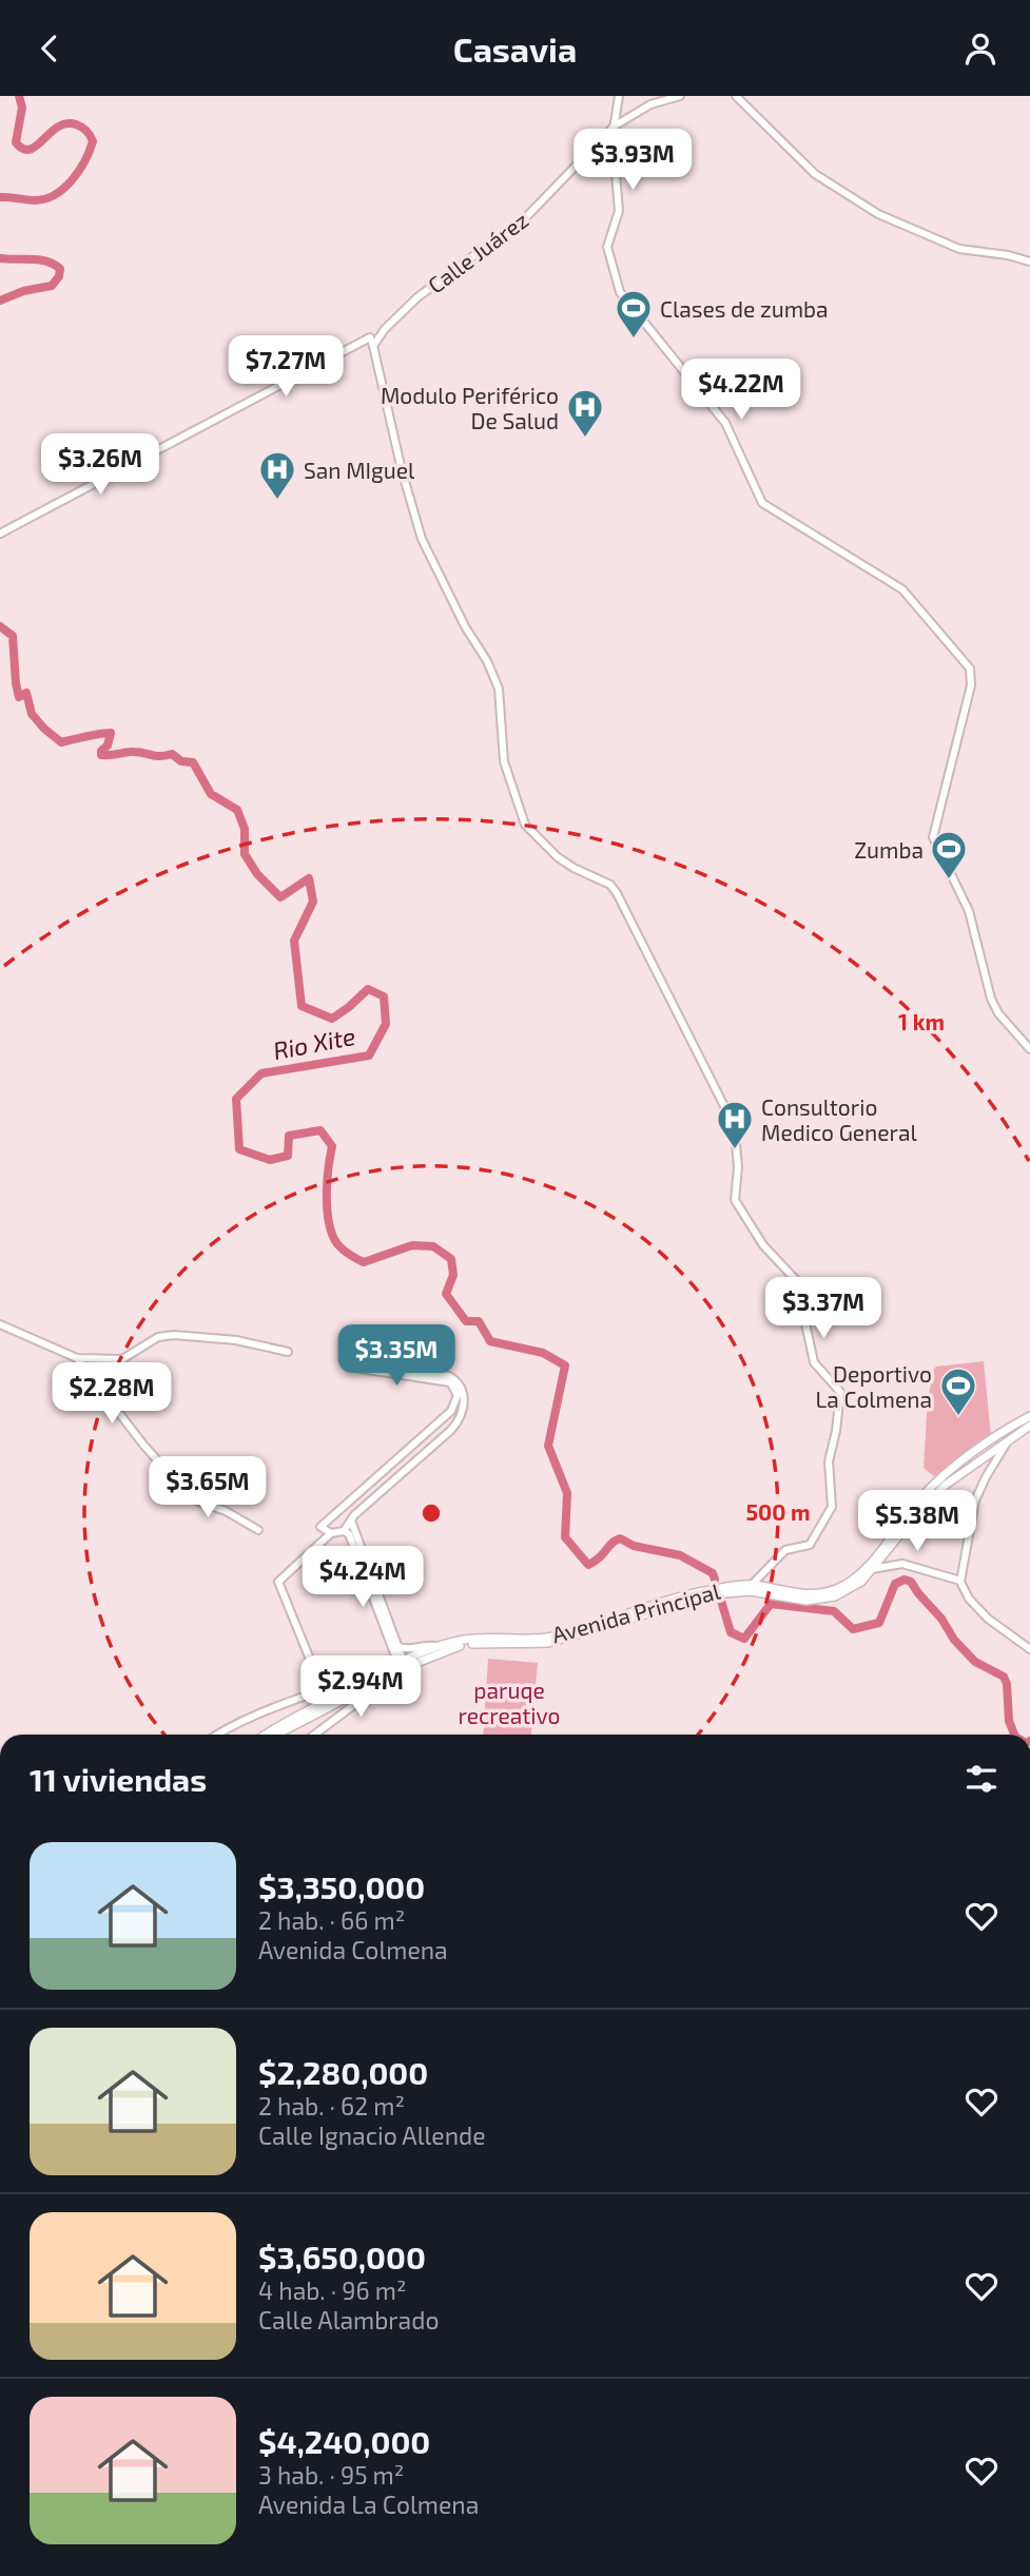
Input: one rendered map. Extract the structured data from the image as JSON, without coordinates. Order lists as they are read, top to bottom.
{
  "streets": {
    "main road": ["Avenida Principal"],
    "street": ["Calle Juárez"]
  },
  "water": ["Rio Xite"],
  "parks": ["paruqe recreativo"],
  "places": {
    "sports": ["Clases de zumba", "Zumba", "Deportivo La Colmena"],
    "hospital": ["Modulo Periférico De Salud", "San MIguel", "Consultorio Medico General"]
  },
  "page": {
    "header": "Casavia",
    "price": [
      "$3.93M",
      "$7.27M",
      "$4.22M",
      "$3.26M",
      "$3.37M",
      "$3.35M",
      "$2.28M",
      "$3.65M",
      "$5.38M",
      "$4.24M",
      "$2.94M"
    ],
    "heading": "11 viviendas",
    "list": [
      {
        "name": "$3,350,000",
        "note": "2 hab. · 66 m² · Avenida Colmena"
      },
      {
        "name": "$2,280,000",
        "note": "2 hab. · 62 m² · Calle Ignacio Allende"
      },
      {
        "name": "$3,650,000",
        "note": "4 hab. · 96 m² · Calle Alambrado"
      },
      {
        "name": "$4,240,000",
        "note": "3 hab. · 95 m² · Avenida La Colmena"
      }
    ]
  },
  "rings": ["1 km", "500 m"]
}
